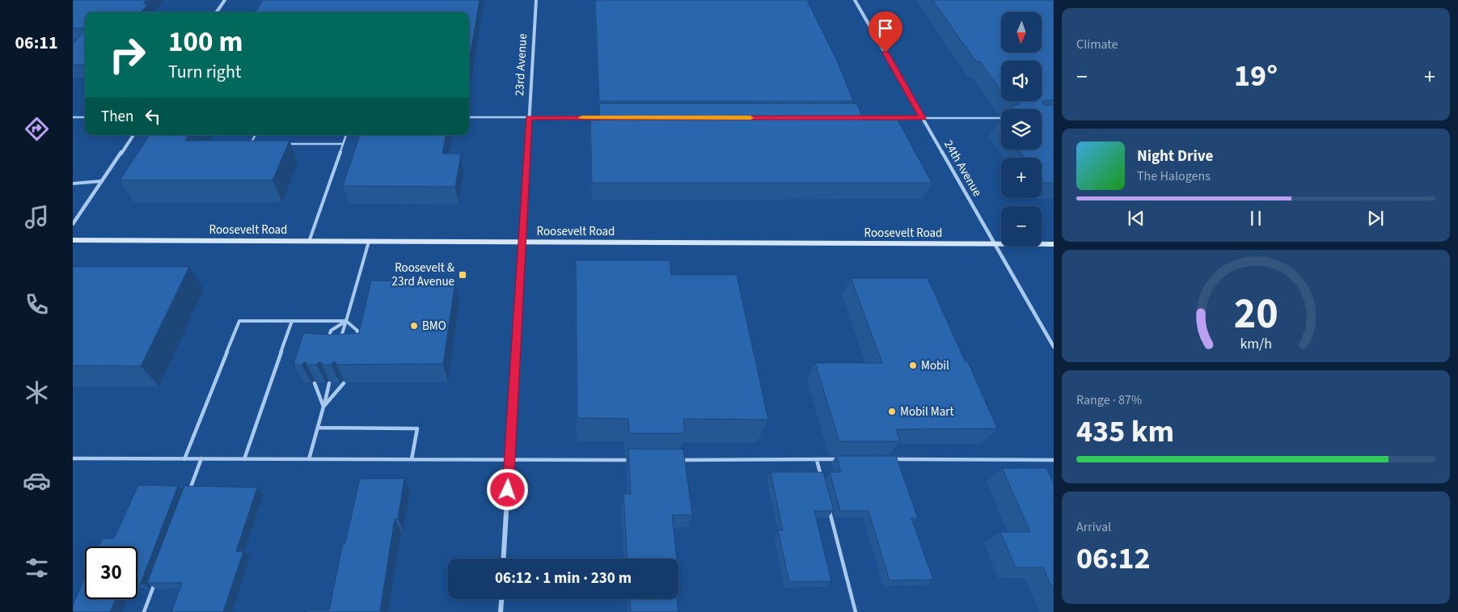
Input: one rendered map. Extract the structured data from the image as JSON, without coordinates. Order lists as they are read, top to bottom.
{
  "streets": {
    "main road": ["Roosevelt Road"],
    "street": ["23rd Avenue", "24th Avenue"]
  },
  "crossings": [
    ["23rd Avenue", "Roosevelt Road"],
    ["24th Avenue", "Roosevelt Road"]
  ],
  "places": {
    "transit": ["Roosevelt & 23rd Avenue"],
    "other": ["BMO", "Mobil", "Mobil Mart"]
  },
  "north": "bottom",
  "page": {
    "tabs": "06:11",
    "tile": [
      "Climate",
      ["Range · 87%", "435 km"],
      ["Arrival", "06:12"]
    ],
    "map_buttons": ["+", "−"],
    "turn": ["100 m", "Turn right"],
    "heat": ["−", "19°", "+"],
    "then": "Then",
    "song": ["Night Drive", "The Halogens"],
    "limit": "30",
    "trip": "06:12 · 1 min · 230 m",
    "gauge": ["20", "km/h"]
  }
}
